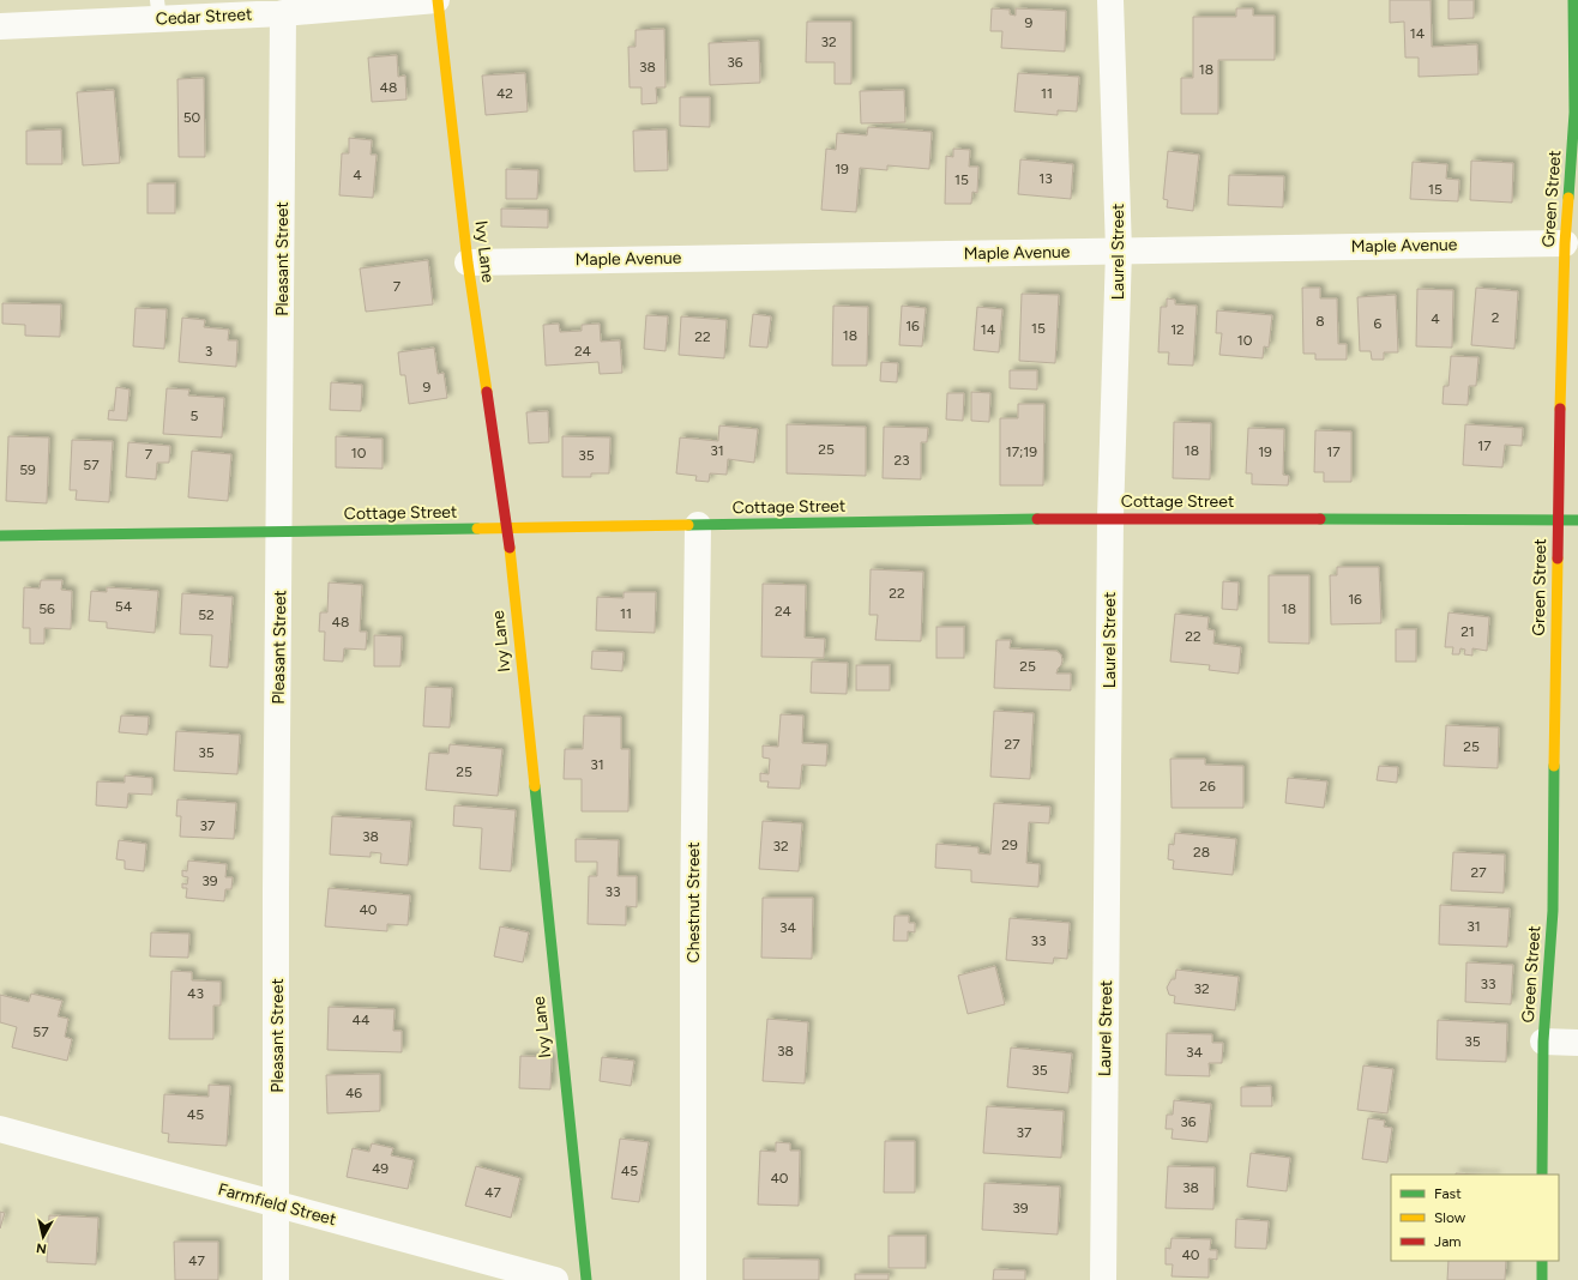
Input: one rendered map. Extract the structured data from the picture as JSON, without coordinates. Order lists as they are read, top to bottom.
{
  "streets": {
    "street": [
      "Cedar Street",
      "Green Street",
      "Maple Avenue",
      "Ivy Lane",
      "Laurel Street",
      "Pleasant Street",
      "Cottage Street",
      "Chestnut Street",
      "Farmfield Street"
    ]
  },
  "crossings": [
    ["Cedar Street", "Ivy Lane"],
    ["Cedar Street", "Pleasant Street"],
    ["Green Street", "Maple Avenue"],
    ["Green Street", "Cottage Street"],
    ["Maple Avenue", "Ivy Lane"],
    ["Maple Avenue", "Laurel Street"],
    ["Ivy Lane", "Cottage Street"],
    ["Laurel Street", "Cottage Street"],
    ["Pleasant Street", "Cottage Street"],
    ["Pleasant Street", "Farmfield Street"],
    ["Cottage Street", "Chestnut Street"]
  ],
  "house_numbers": [
    "9",
    "14",
    "32",
    "36",
    "38",
    "18",
    "48",
    "42",
    "11",
    "50",
    "19",
    "4",
    "13",
    "15",
    "15",
    "7",
    "2",
    "4",
    "8",
    "6",
    "16",
    "15",
    "14",
    "12",
    "18",
    "22",
    "10",
    "3",
    "24",
    "9",
    "5",
    "17",
    "25",
    "31",
    "18",
    "17;19",
    "19",
    "17",
    "10",
    "7",
    "35",
    "23",
    "57",
    "59",
    "22",
    "16",
    "54",
    "56",
    "18",
    "24",
    "11",
    "52",
    "48",
    "21",
    "22",
    "25",
    "27",
    "25",
    "35",
    "31",
    "25",
    "26",
    "37",
    "38",
    "29",
    "32",
    "28",
    "27",
    "39",
    "33",
    "40",
    "31",
    "34",
    "33",
    "33",
    "32",
    "43",
    "44",
    "57",
    "35",
    "38",
    "34",
    "35",
    "46",
    "45",
    "36",
    "37",
    "49",
    "45",
    "40",
    "38",
    "47",
    "39",
    "40",
    "47"
  ],
  "legend": ["Fast", "Slow", "Jam"],
  "north": "bottom"
}
